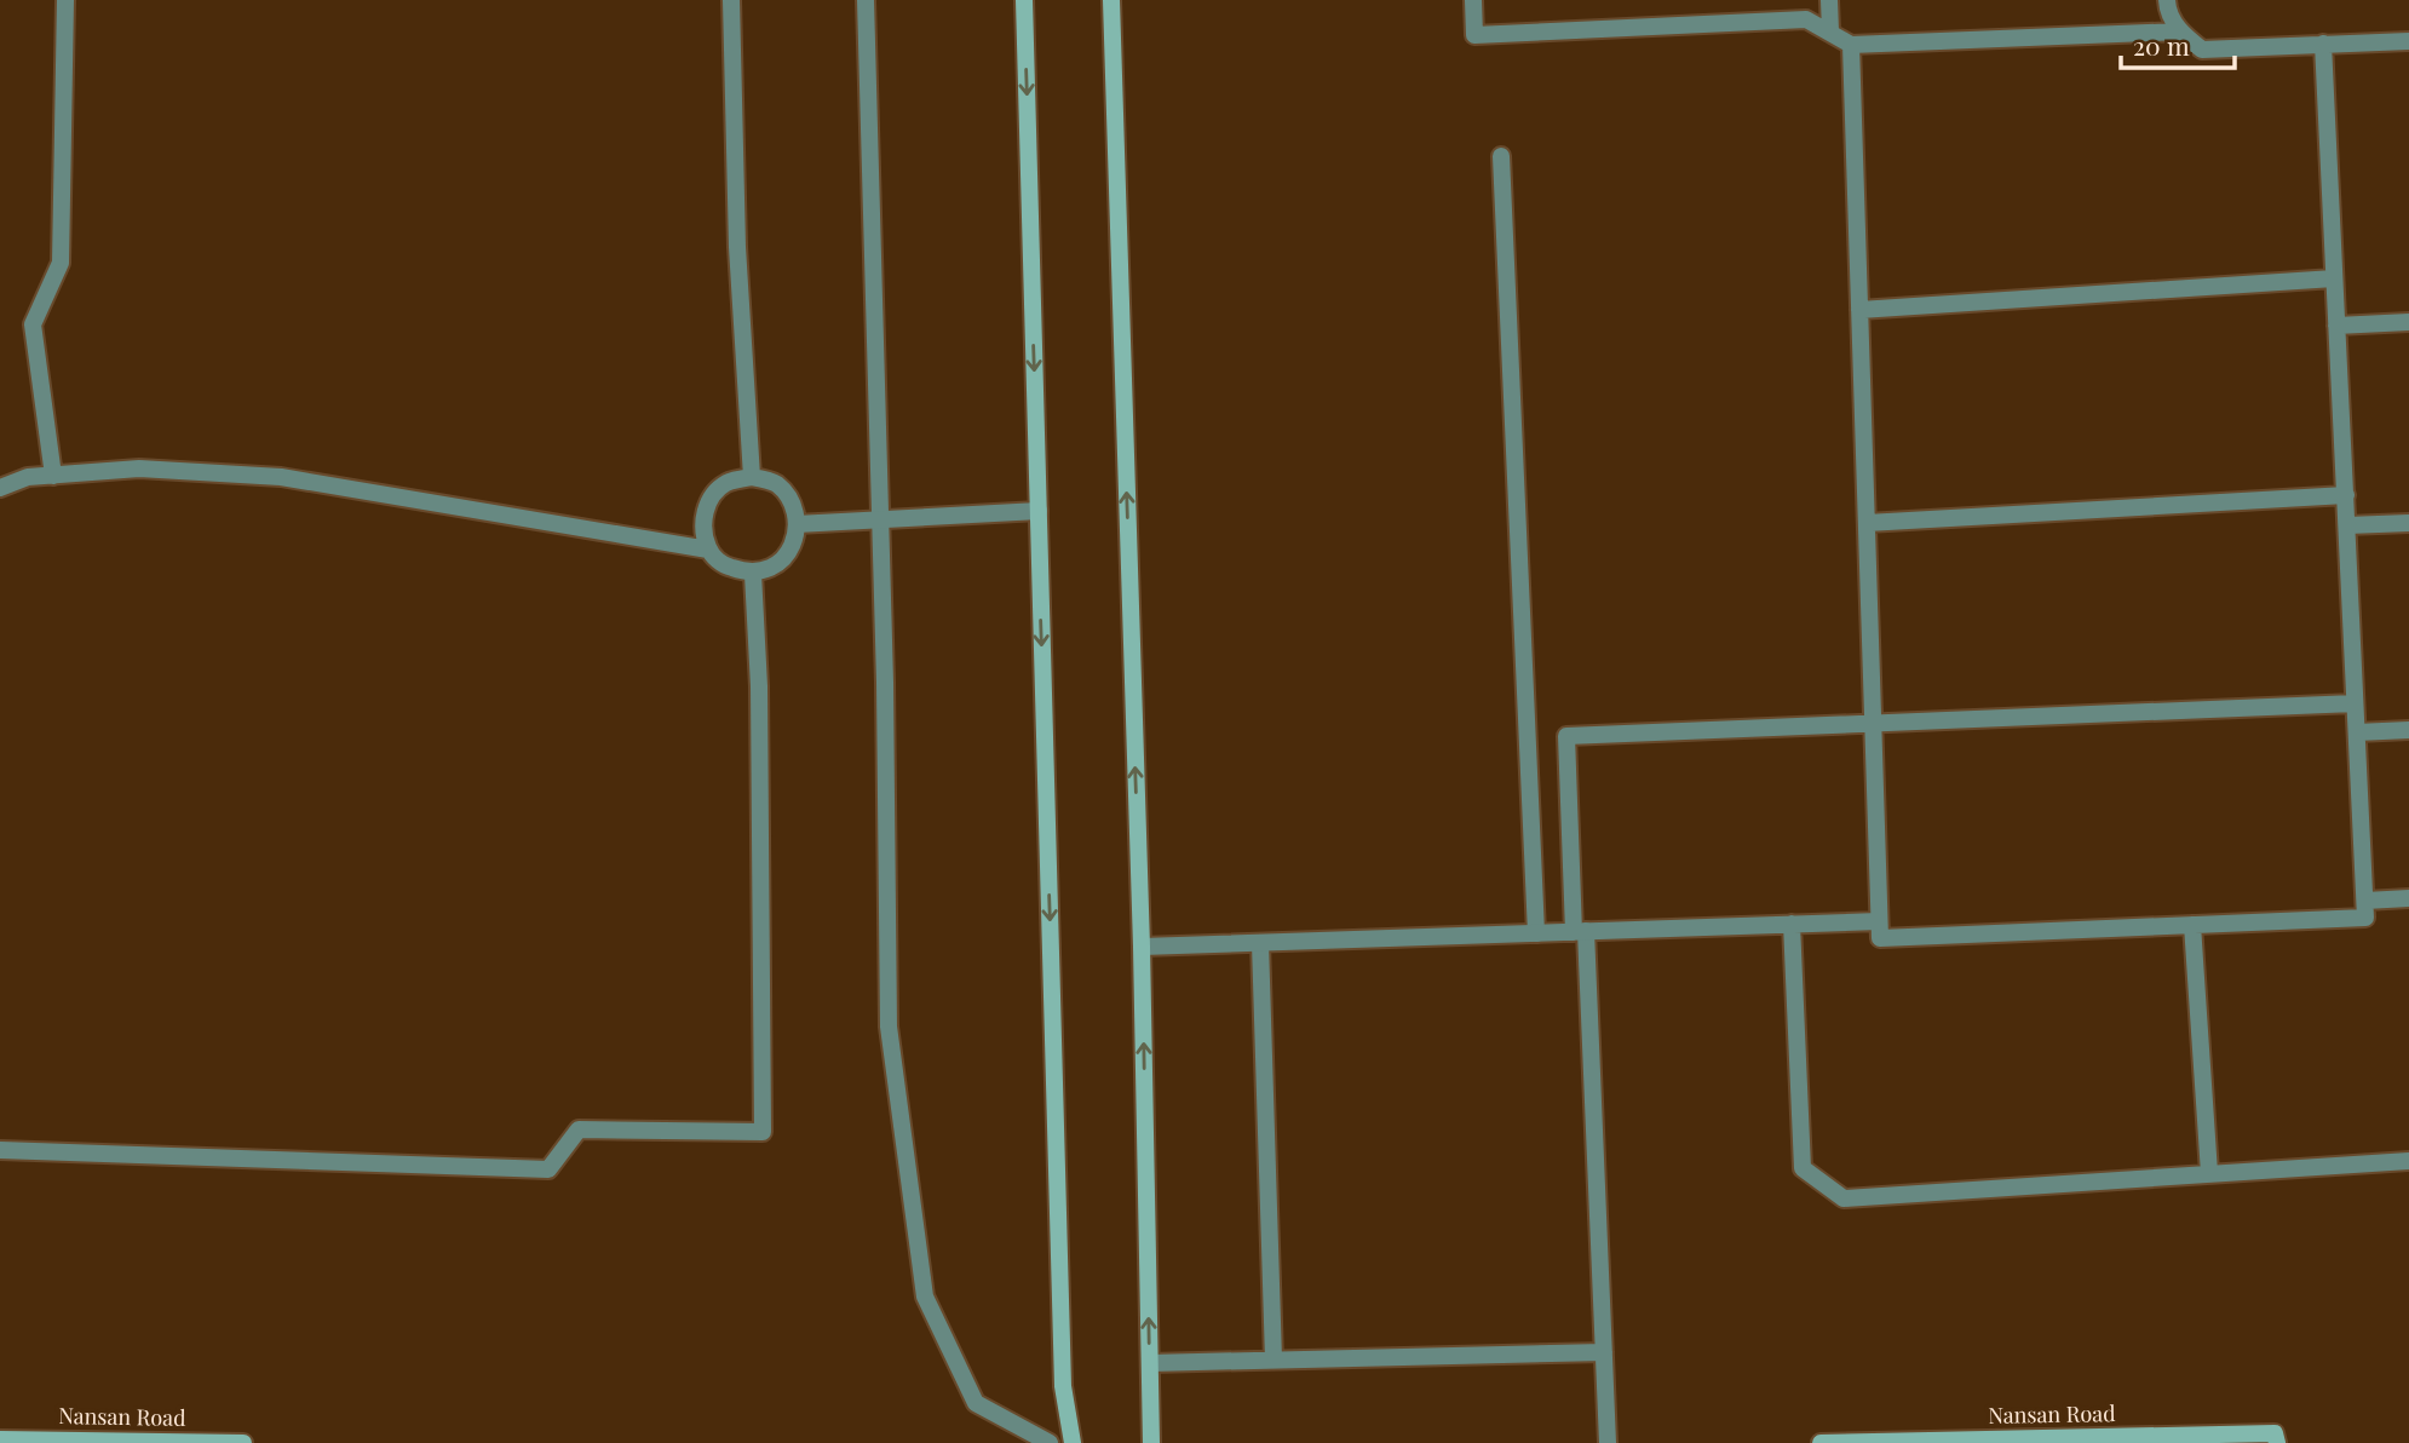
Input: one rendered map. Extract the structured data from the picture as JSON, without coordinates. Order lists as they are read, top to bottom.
{
  "streets": {
    "main road": ["Nansan Road"]
  },
  "scale_bar": "20 m"
}
